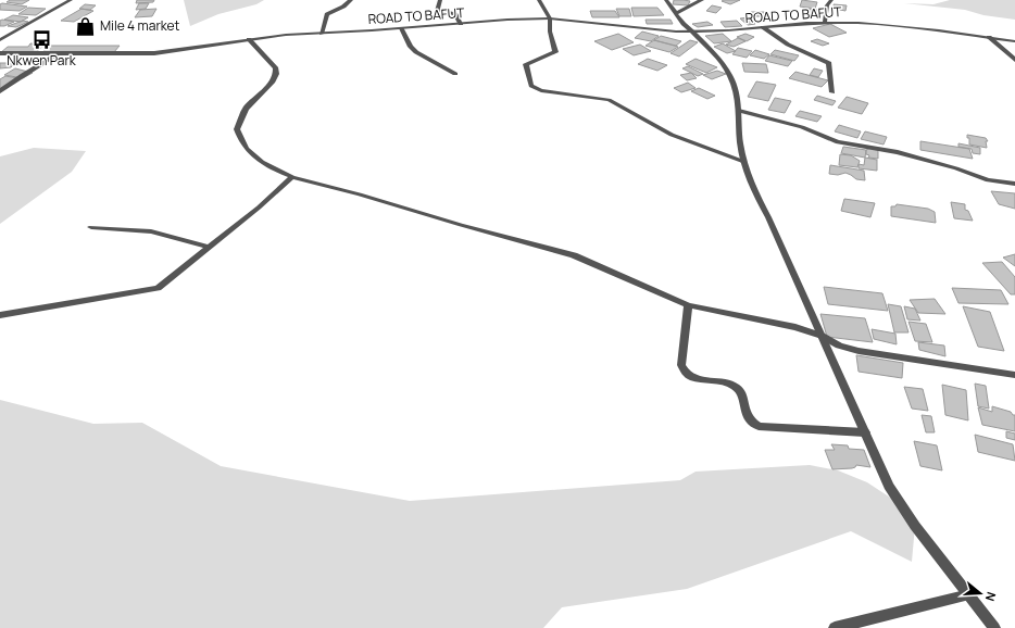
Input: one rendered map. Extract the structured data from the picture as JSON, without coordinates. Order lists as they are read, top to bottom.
{
  "streets": {
    "street": ["ROAD TO BAFUT"]
  },
  "places": {
    "shop": ["Mile 4 market"],
    "bus stop": ["Nkwen Park"]
  },
  "north": "right"
}
